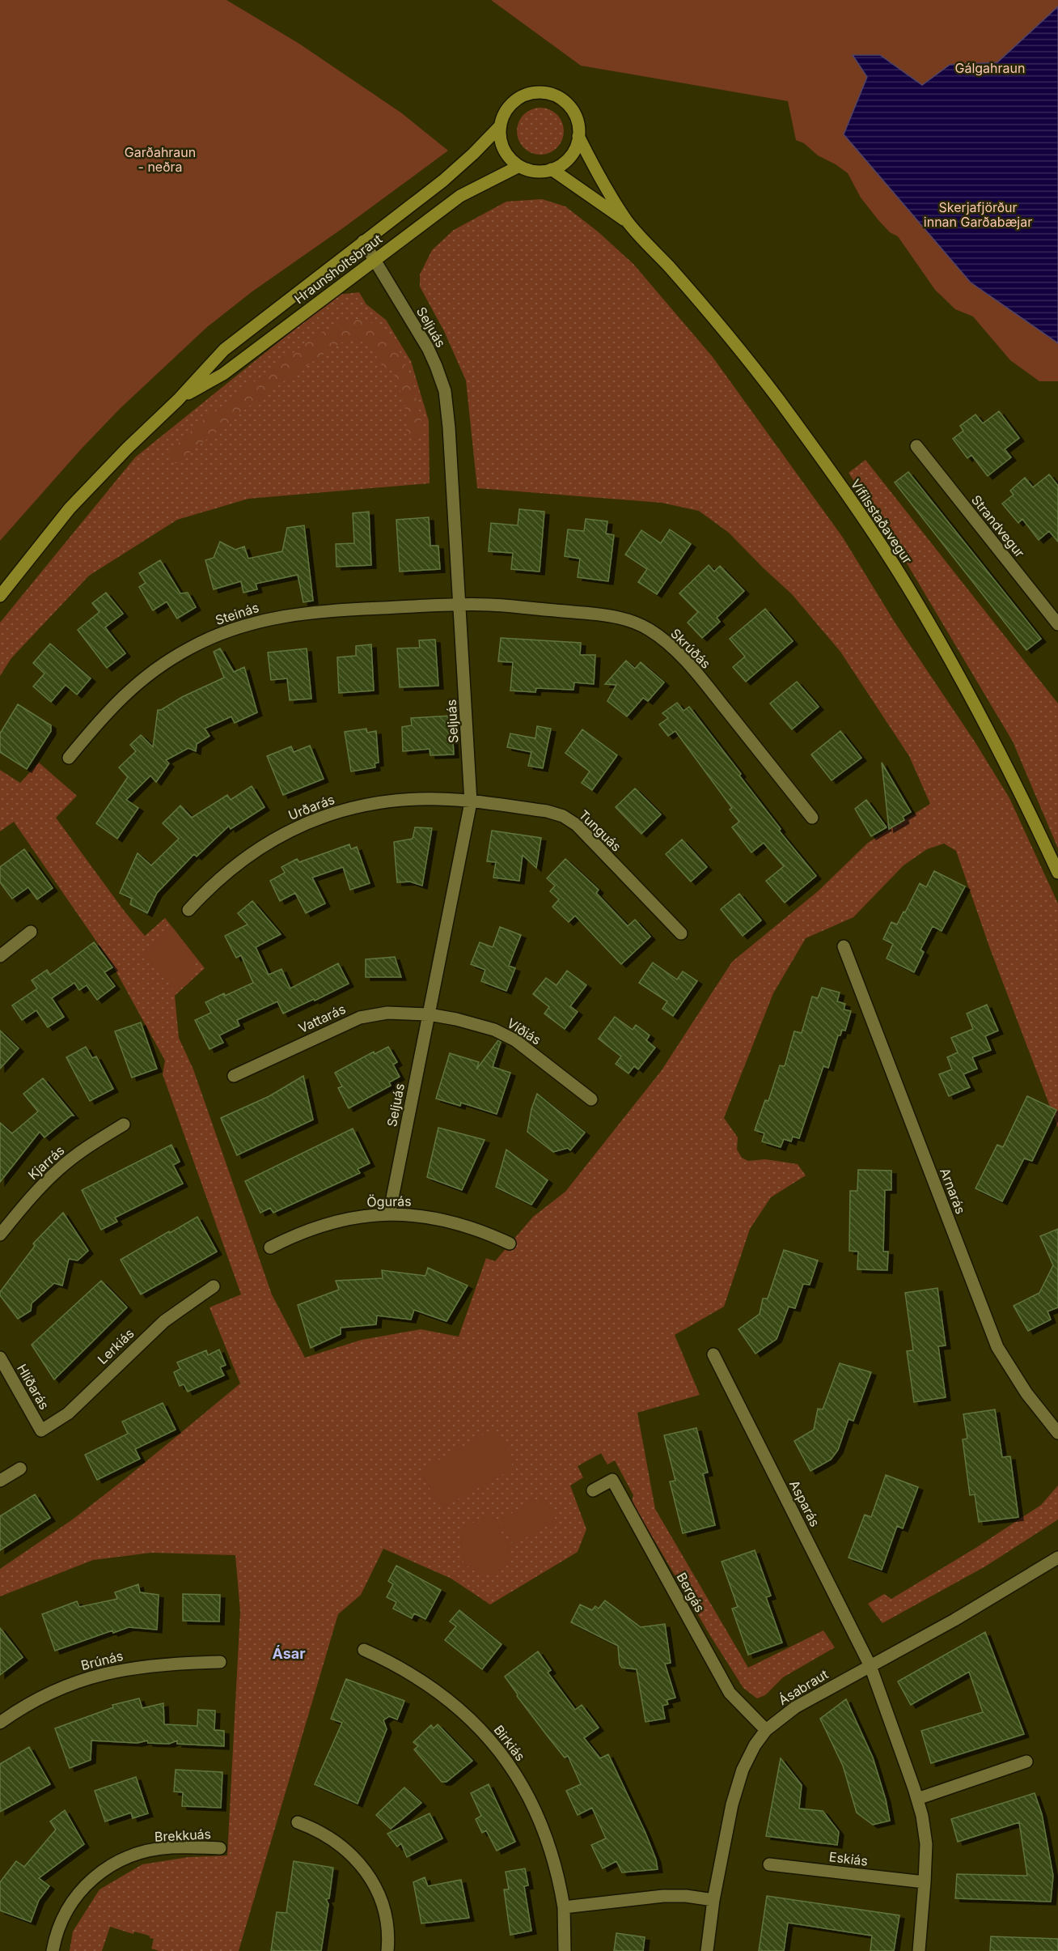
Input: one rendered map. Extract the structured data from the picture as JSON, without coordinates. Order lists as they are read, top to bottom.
{
  "streets": {
    "street": [
      "Hraunsholtsbraut",
      "Seljuás",
      "Vífilsstaðavegur",
      "Strandvegur",
      "Steinás",
      "Skrúðás",
      "Urðarás",
      "Tunguás",
      "Vattarás",
      "Víðiás",
      "Kjarrás",
      "Arnarás",
      "Ögurás",
      "Lerkiás",
      "Hlíðarás",
      "Asparás",
      "Bergás",
      "Brúnás",
      "Ásabraut",
      "Birkiás",
      "Brekkuás",
      "Eskiás"
    ]
  },
  "crossings": [
    ["Hraunsholtsbraut", "Seljuás"],
    ["Hraunsholtsbraut", "Vífilsstaðavegur"],
    ["Seljuás", "Steinás"],
    ["Seljuás", "Skrúðás"],
    ["Seljuás", "Urðarás"],
    ["Seljuás", "Tunguás"],
    ["Seljuás", "Vattarás"],
    ["Seljuás", "Víðiás"],
    ["Seljuás", "Ögurás"],
    ["Steinás", "Skrúðás"],
    ["Urðarás", "Tunguás"],
    ["Vattarás", "Víðiás"],
    ["Lerkiás", "Hlíðarás"],
    ["Asparás", "Ásabraut"],
    ["Bergás", "Ásabraut"]
  ],
  "districts": ["Ásar"],
  "parks": ["Gálgahraun", "Garðahraun - neðra", "Skerjafjörður innan Garðabæjar"]
}
